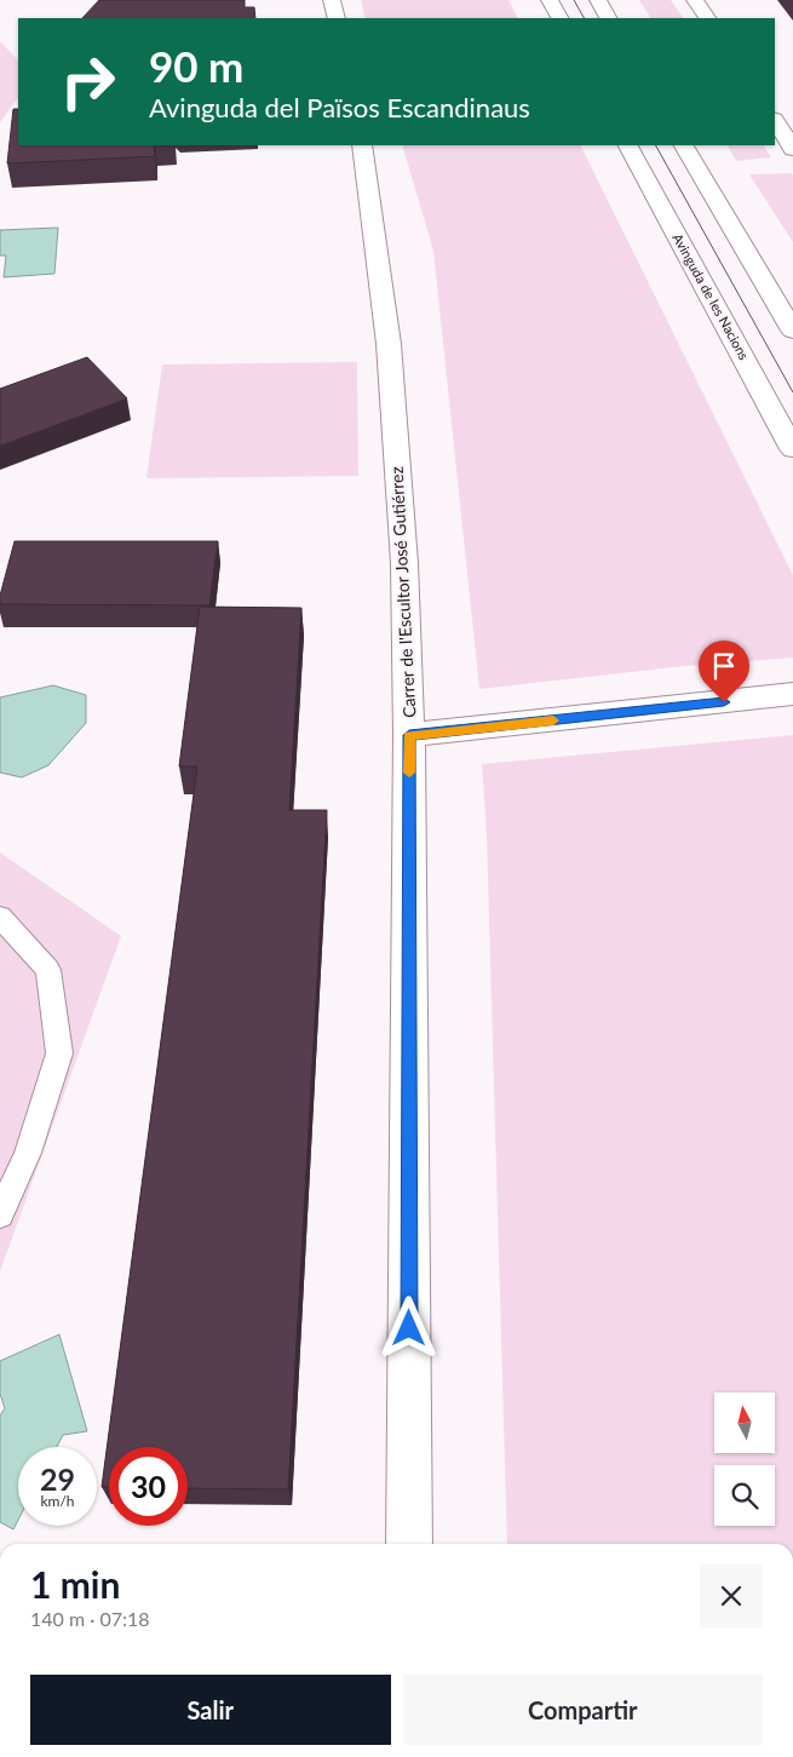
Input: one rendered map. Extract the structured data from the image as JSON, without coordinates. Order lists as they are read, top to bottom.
{
  "streets": {
    "street": ["Avinguda de les Nacions", "Carrer de l'Escultor José Gutiérrez"]
  },
  "north": "top",
  "page": {
    "turn": ["90 m", "Avinguda del Països Escandinaus"],
    "speed": "29 km/h",
    "limit": "30",
    "heading": ["1 min", "140 m · 07:18"],
    "buttons": ["Salir", "Compartir"]
  }
}
